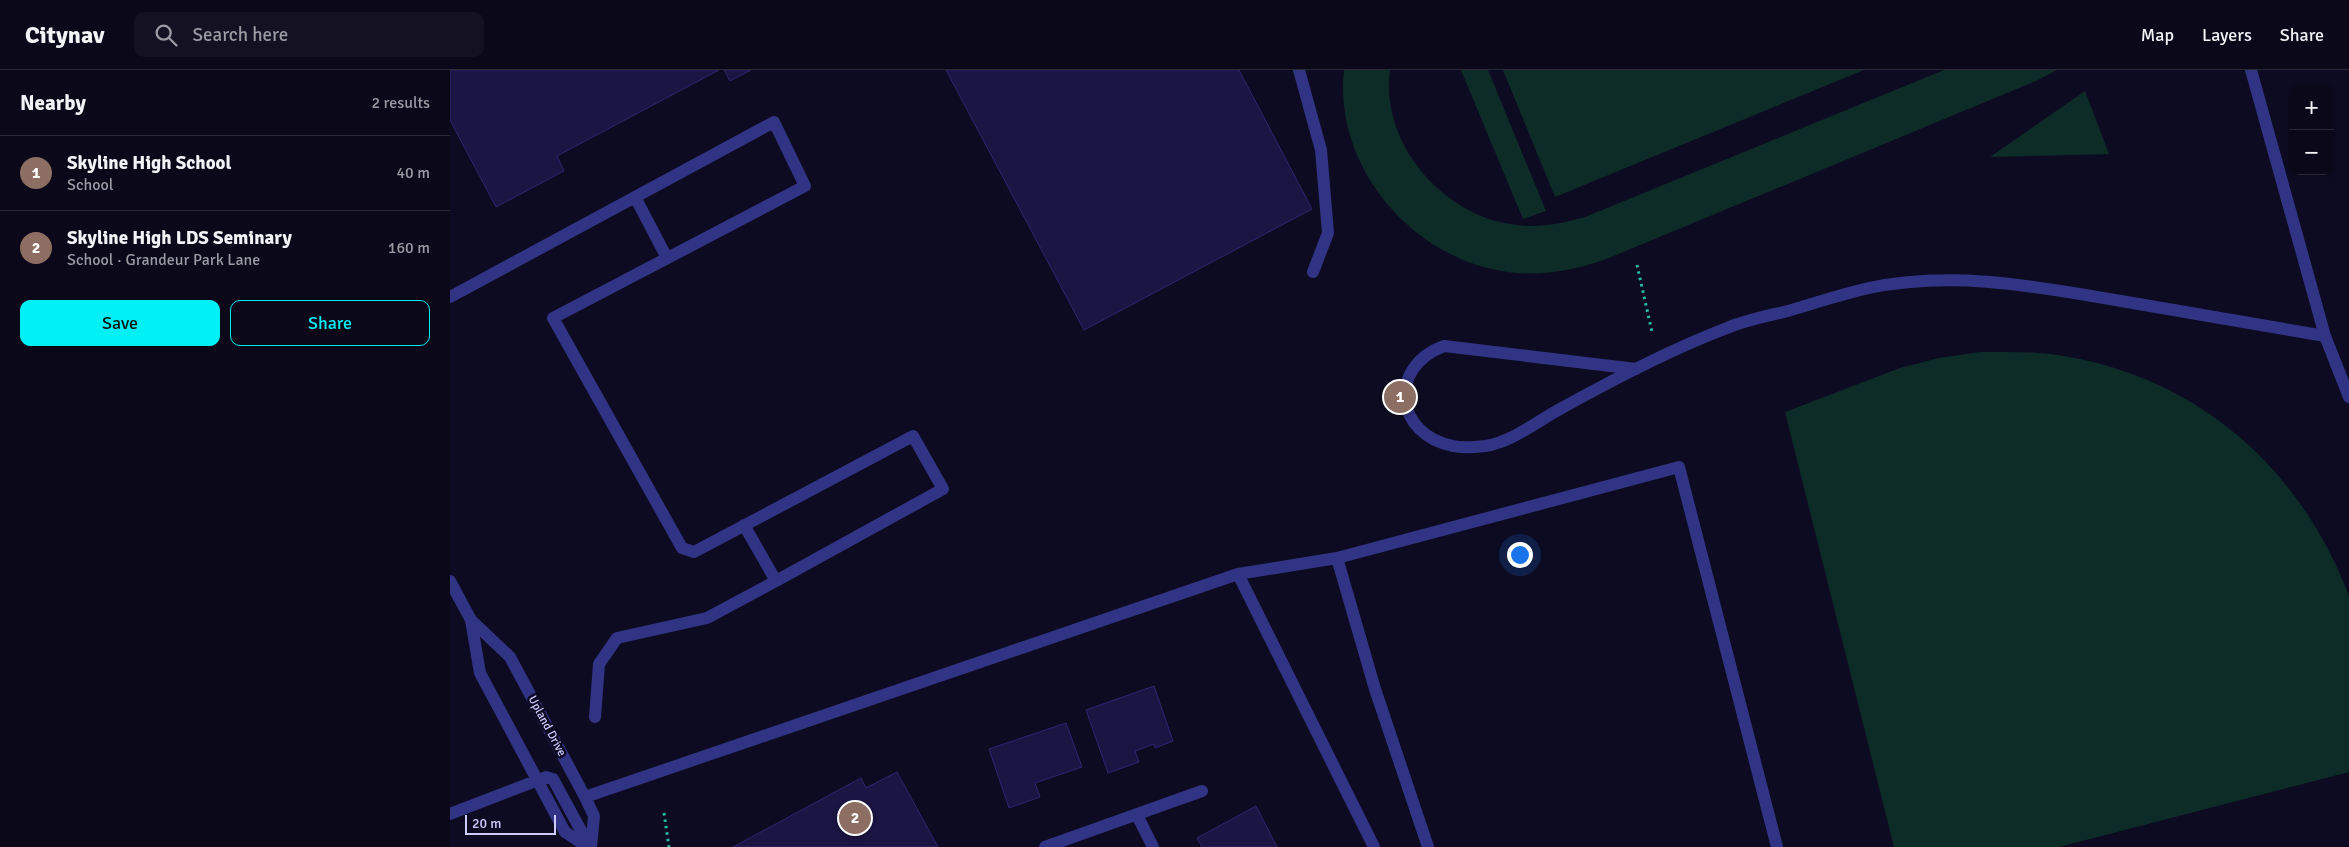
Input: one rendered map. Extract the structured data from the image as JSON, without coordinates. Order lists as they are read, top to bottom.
{
  "streets": {
    "street": ["Upland Drive"]
  },
  "scale_bar": "20 m",
  "page": {
    "header": "Citynav",
    "search": "Search here",
    "nav": ["Map", "Layers", "Share"],
    "heading": ["Nearby", "2 results"],
    "map_buttons": ["+", "−"],
    "list": [
      {
        "mark": "1",
        "name": "Skyline High School",
        "note": "School",
        "value": "40 m"
      },
      {
        "mark": "2",
        "name": "Skyline High LDS Seminary",
        "note": "School · Grandeur Park Lane",
        "value": "160 m"
      }
    ],
    "buttons": ["Save", "Share"],
    "pins": ["1", "2"],
    "scale": "20 m"
  }
}
